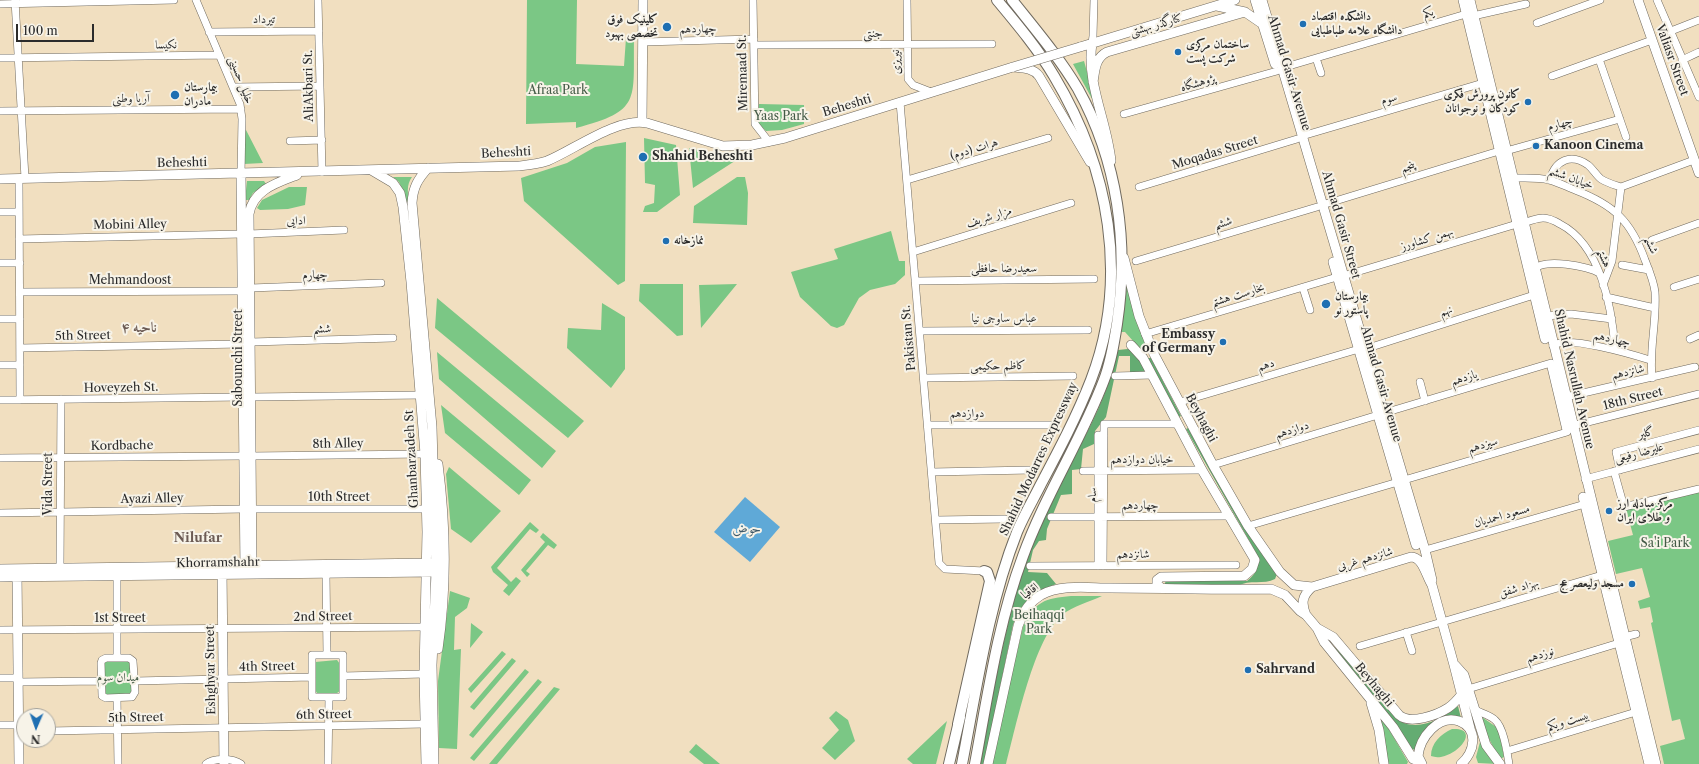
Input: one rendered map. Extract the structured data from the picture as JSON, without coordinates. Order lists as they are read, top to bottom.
{
  "streets": {
    "highway": ["Shahid Modarres Expressway"],
    "main road": [
      "کنارگذر بهشتی",
      "Valiasr Street",
      "Ahmad Gasir Avenue",
      "Beheshti",
      "Sabounchi Street",
      "Shahid Nasrullah Avenue",
      "Beyhaghi",
      "Ghanbarzadeh St",
      "شانزدهم غربی",
      "Khorramshahr",
      "اقاقیا",
      "Eshghyar Street"
    ],
    "street": [
      "یکم",
      "تیرداد",
      "چهاردهم",
      "جنتی",
      "نکیسا",
      "نیریزی",
      "Miremaad St.",
      "خلیل حسینی",
      "پژوهشگاه",
      "AliAkbari St.",
      "آریا وطنی",
      "سوم",
      "چهارم",
      "هرات (دوم)",
      "Moqadas Street",
      "پنجم",
      "خیابان ششم",
      "مزار شریف",
      "ادایی",
      "ششم",
      "Mobini Alley",
      "بهمن کشاورز",
      "هشتم",
      "سعیدرضا حافظی",
      "Mehmandoost",
      "بخارست هشتم",
      "نهم",
      "عباس ساوجی نیا",
      "5th Street",
      "Pakistan St.",
      "دهم",
      "کاظم حکیمی",
      "شانزدهم",
      "یازدهم",
      "Hoveyzeh St.",
      "18th Street",
      "دوازدهم",
      "گلپر",
      "8th Alley",
      "سیزدهم",
      "Kordbache",
      "علیرضا رفیعی",
      "خیابان دوازدهم",
      "Vida Street",
      "سام",
      "10th Street",
      "Ayazi Alley",
      "مسعود احمدیان",
      "بهزاد شفق",
      "2nd Street",
      "1st Street",
      "نوزدهم",
      "4th Street",
      "6th Street",
      "بیست ویکم"
    ]
  },
  "crossings": [
    ["یکم", "Ahmad Gasir Avenue"],
    ["یکم", "پژوهشگاه"],
    ["یکم", "Shahid Nasrullah Avenue"],
    ["تیرداد", "خلیل حسینی"],
    ["تیرداد", "AliAkbari St."],
    ["چهاردهم", "جنتی"],
    ["چهاردهم", "Miremaad St."],
    ["چهاردهم", "ششم"],
    ["چهاردهم", "هشتم"],
    ["چهاردهم", "Shahid Nasrullah Avenue"],
    ["چهاردهم", "Beyhaghi"],
    ["چهاردهم", "سام"],
    ["جنتی", "نیریزی"],
    ["جنتی", "Miremaad St."],
    ["نکیسا", "خلیل حسینی"],
    ["نیریزی", "Beheshti"],
    ["Miremaad St.", "Beheshti"],
    ["Ahmad Gasir Avenue", "پژوهشگاه"],
    ["Ahmad Gasir Avenue", "سوم"],
    ["Ahmad Gasir Avenue", "Moqadas Street"],
    ["Ahmad Gasir Avenue", "پنجم"],
    ["Ahmad Gasir Avenue", "ششم"],
    ["Ahmad Gasir Avenue", "بهمن کشاورز"],
    ["Ahmad Gasir Avenue", "بخارست هشتم"],
    ["Ahmad Gasir Avenue", "نهم"],
    ["Ahmad Gasir Avenue", "دهم"],
    ["خلیل حسینی", "آریا وطنی"],
    ["خلیل حسینی", "Beheshti"],
    ["خلیل حسینی", "Sabounchi Street"],
    ["AliAkbari St.", "Beheshti"],
    ["سوم", "Moqadas Street"],
    ["سوم", "Shahid Nasrullah Avenue"],
    ["Beheshti", "Pakistan St."],
    ["Beheshti", "Sabounchi Street"],
    ["Beheshti", "Ghanbarzadeh St"],
    ["چهارم", "پنجم"],
    ["چهارم", "Mehmandoost"],
    ["چهارم", "Sabounchi Street"],
    ["چهارم", "Shahid Nasrullah Avenue"],
    ["هرات (دوم)", "Pakistan St."],
    ["پنجم", "ششم"],
    ["پنجم", "Shahid Nasrullah Avenue"],
    ["خیابان ششم", "ششم"],
    ["خیابان ششم", "Shahid Nasrullah Avenue"],
    ["مزار شریف", "Pakistan St."],
    ["ادایی", "Mobini Alley"],
    ["ادایی", "Sabounchi Street"],
    ["ششم", "5th Street"],
    ["ششم", "Sabounchi Street"],
    ["Mobini Alley", "Sabounchi Street"],
    ["بهمن کشاورز", "هشتم"],
    ["بهمن کشاورز", "بخارست هشتم"],
    ["بهمن کشاورز", "Shahid Nasrullah Avenue"],
    ["هشتم", "Shahid Nasrullah Avenue"],
    ["سعیدرضا حافظی", "Pakistan St."],
    ["Mehmandoost", "Sabounchi Street"],
    ["بخارست هشتم", "Beyhaghi"],
    ["نهم", "دهم"],
    ["عباس ساوجی نیا", "Pakistan St."],
    ["5th Street", "Sabounchi Street"],
    ["5th Street", "Eshghyar Street"],
    ["5th Street", "6th Street"],
    ["Pakistan St.", "کاظم حکیمی"],
    ["Pakistan St.", "دوازدهم"],
    ["Sabounchi Street", "Hoveyzeh St."],
    ["Sabounchi Street", "8th Alley"],
    ["Sabounchi Street", "Kordbache"],
    ["Sabounchi Street", "10th Street"],
    ["Sabounchi Street", "Ayazi Alley"],
    ["Sabounchi Street", "Khorramshahr"],
    ["دهم", "Beyhaghi"],
    ["شانزدهم", "Shahid Nasrullah Avenue"],
    ["شانزدهم", "سام"],
    ["یازدهم", "دوازدهم"],
    ["Shahid Nasrullah Avenue", "18th Street"],
    ["Shahid Nasrullah Avenue", "سیزدهم"],
    ["Shahid Nasrullah Avenue", "علیرضا رفیعی"],
    ["Shahid Nasrullah Avenue", "مسعود احمدیان"],
    ["Shahid Nasrullah Avenue", "بهزاد شفق"],
    ["Shahid Nasrullah Avenue", "نوزدهم"],
    ["Shahid Nasrullah Avenue", "بیست ویکم"],
    ["Hoveyzeh St.", "Ghanbarzadeh St"],
    ["Hoveyzeh St.", "Vida Street"],
    ["18th Street", "سیزدهم"],
    ["دوازدهم", "Beyhaghi"],
    ["Beyhaghi", "Shahid Modarres Expressway"],
    ["Beyhaghi", "خیابان دوازدهم"],
    ["Beyhaghi", "سام"],
    ["Beyhaghi", "شانزدهم غربی"],
    ["Beyhaghi", "اقاقیا"],
    ["گلپر", "علیرضا رفیعی"],
    ["8th Alley", "Kordbache"],
    ["8th Alley", "Ghanbarzadeh St"],
    ["Kordbache", "Vida Street"],
    ["Ghanbarzadeh St", "10th Street"],
    ["Ghanbarzadeh St", "Khorramshahr"],
    ["Ghanbarzadeh St", "2nd Street"],
    ["Ghanbarzadeh St", "6th Street"],
    ["خیابان دوازدهم", "سام"],
    ["Vida Street", "Ayazi Alley"],
    ["Vida Street", "Khorramshahr"],
    ["10th Street", "Ayazi Alley"],
    ["Khorramshahr", "Eshghyar Street"],
    ["2nd Street", "1st Street"],
    ["2nd Street", "Eshghyar Street"],
    ["1st Street", "Eshghyar Street"],
    ["4th Street", "Eshghyar Street"],
    ["Eshghyar Street", "6th Street"]
  ],
  "districts": ["ناحیه ۴", "Nilufar"],
  "water": ["حوض"],
  "parks": [
    "Afraa Park",
    "Yaas Park",
    "Sa'i Park",
    "Beihaqqi Park",
    "میدان سوم"
  ],
  "places": [
    "دانشکده اقتصاد دانشگاه علامه طباطبایی",
    "کلینیک فوق تخصصی بهبود",
    "ساختمان مرکزی شرکت پست",
    "بیمارستان مادران",
    "کانون پرورش فکری کودکان و نوجوانان",
    "Kanoon Cinema",
    "Shahid Beheshti",
    "نمازخانه",
    "بیمارستان پاستور نو",
    "Embassy of Germany",
    "مركز مبادله ارز و طلای ايران",
    "مسجد ولیعصر عج",
    "Sahrvand"
  ],
  "scale_bar": "100 m",
  "north": "bottom"
}
